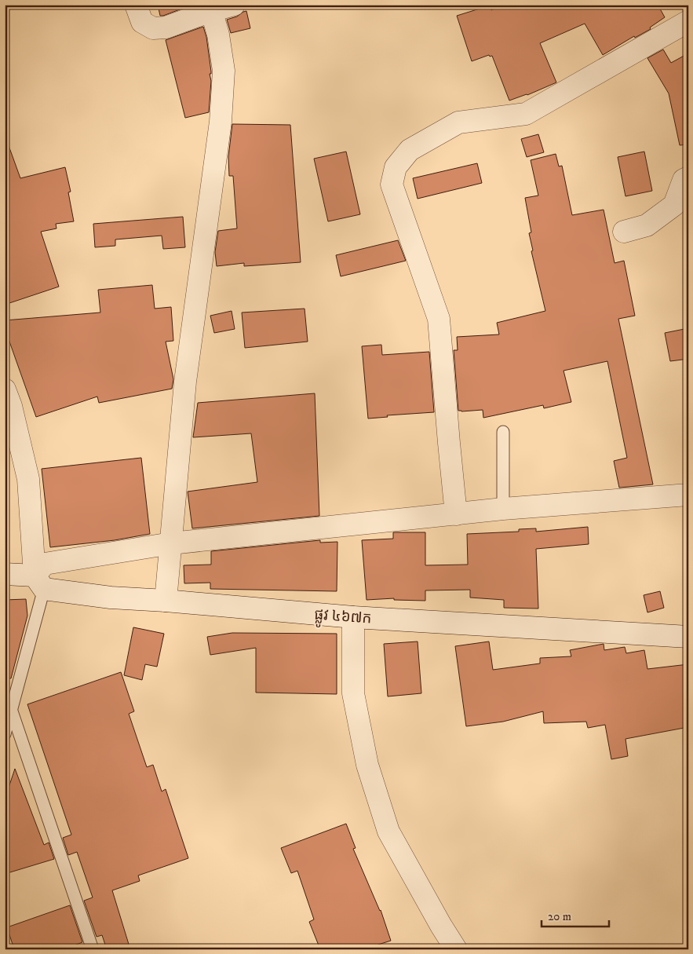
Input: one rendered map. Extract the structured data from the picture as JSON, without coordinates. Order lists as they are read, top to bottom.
{
  "streets": {
    "street": ["ផ្លូវ ៤៦៧ក"]
  },
  "scale_bar": "20 m"
}
